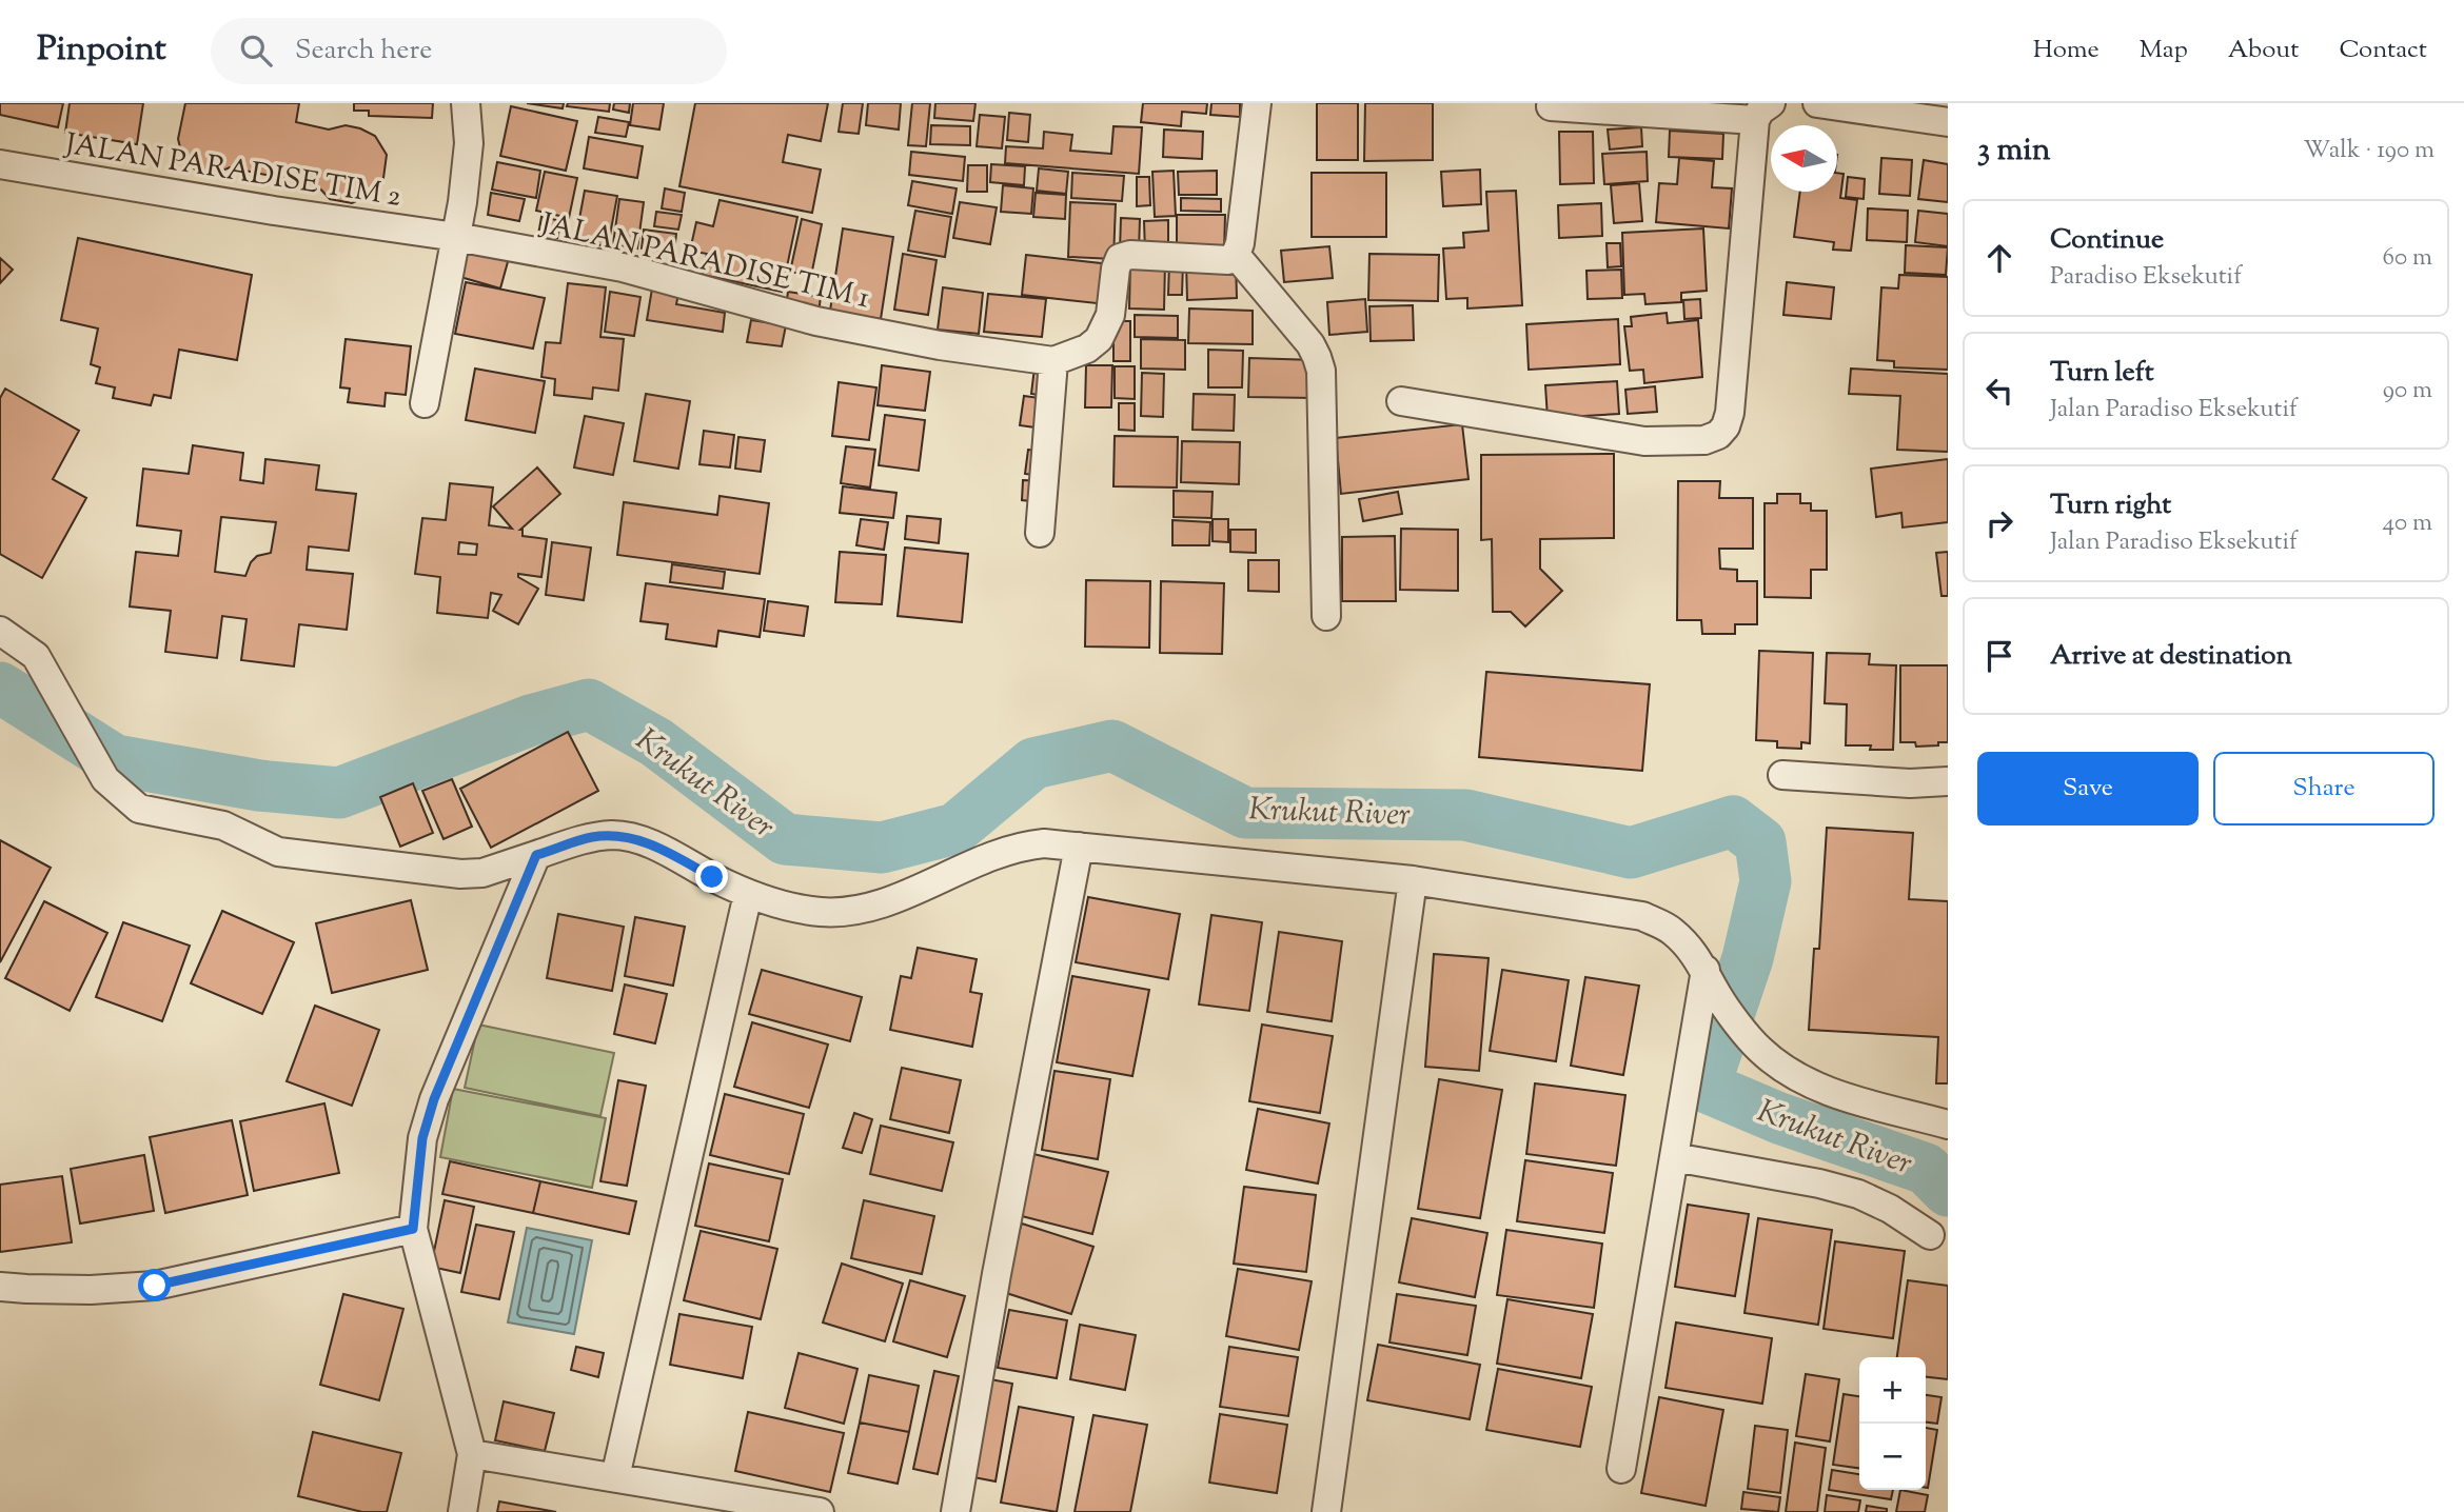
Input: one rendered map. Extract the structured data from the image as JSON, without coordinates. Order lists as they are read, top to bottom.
{
  "streets": {
    "street": ["JALAN PARADISE TIM 2", "JALAN PARADISE TIM 1"]
  },
  "crossings": [
    ["JALAN PARADISE TIM 2", "JALAN PARADISE TIM 1"]
  ],
  "water": ["Krukut River"],
  "north": "left",
  "page": {
    "header": "Pinpoint",
    "search": "Search here",
    "nav": [
      "Home",
      "Map",
      "About",
      "Contact"
    ],
    "heading": ["3 min", "Walk · 190 m"],
    "list": [
      ["Continue", "Paradiso Eksekutif", "60 m"],
      ["Turn left", "Jalan Paradiso Eksekutif", "90 m"],
      ["Turn right", "Jalan Paradiso Eksekutif", "40 m"],
      "Arrive at destination"
    ],
    "buttons": ["Save", "Share"],
    "map_buttons": ["+", "−"]
  }
}
